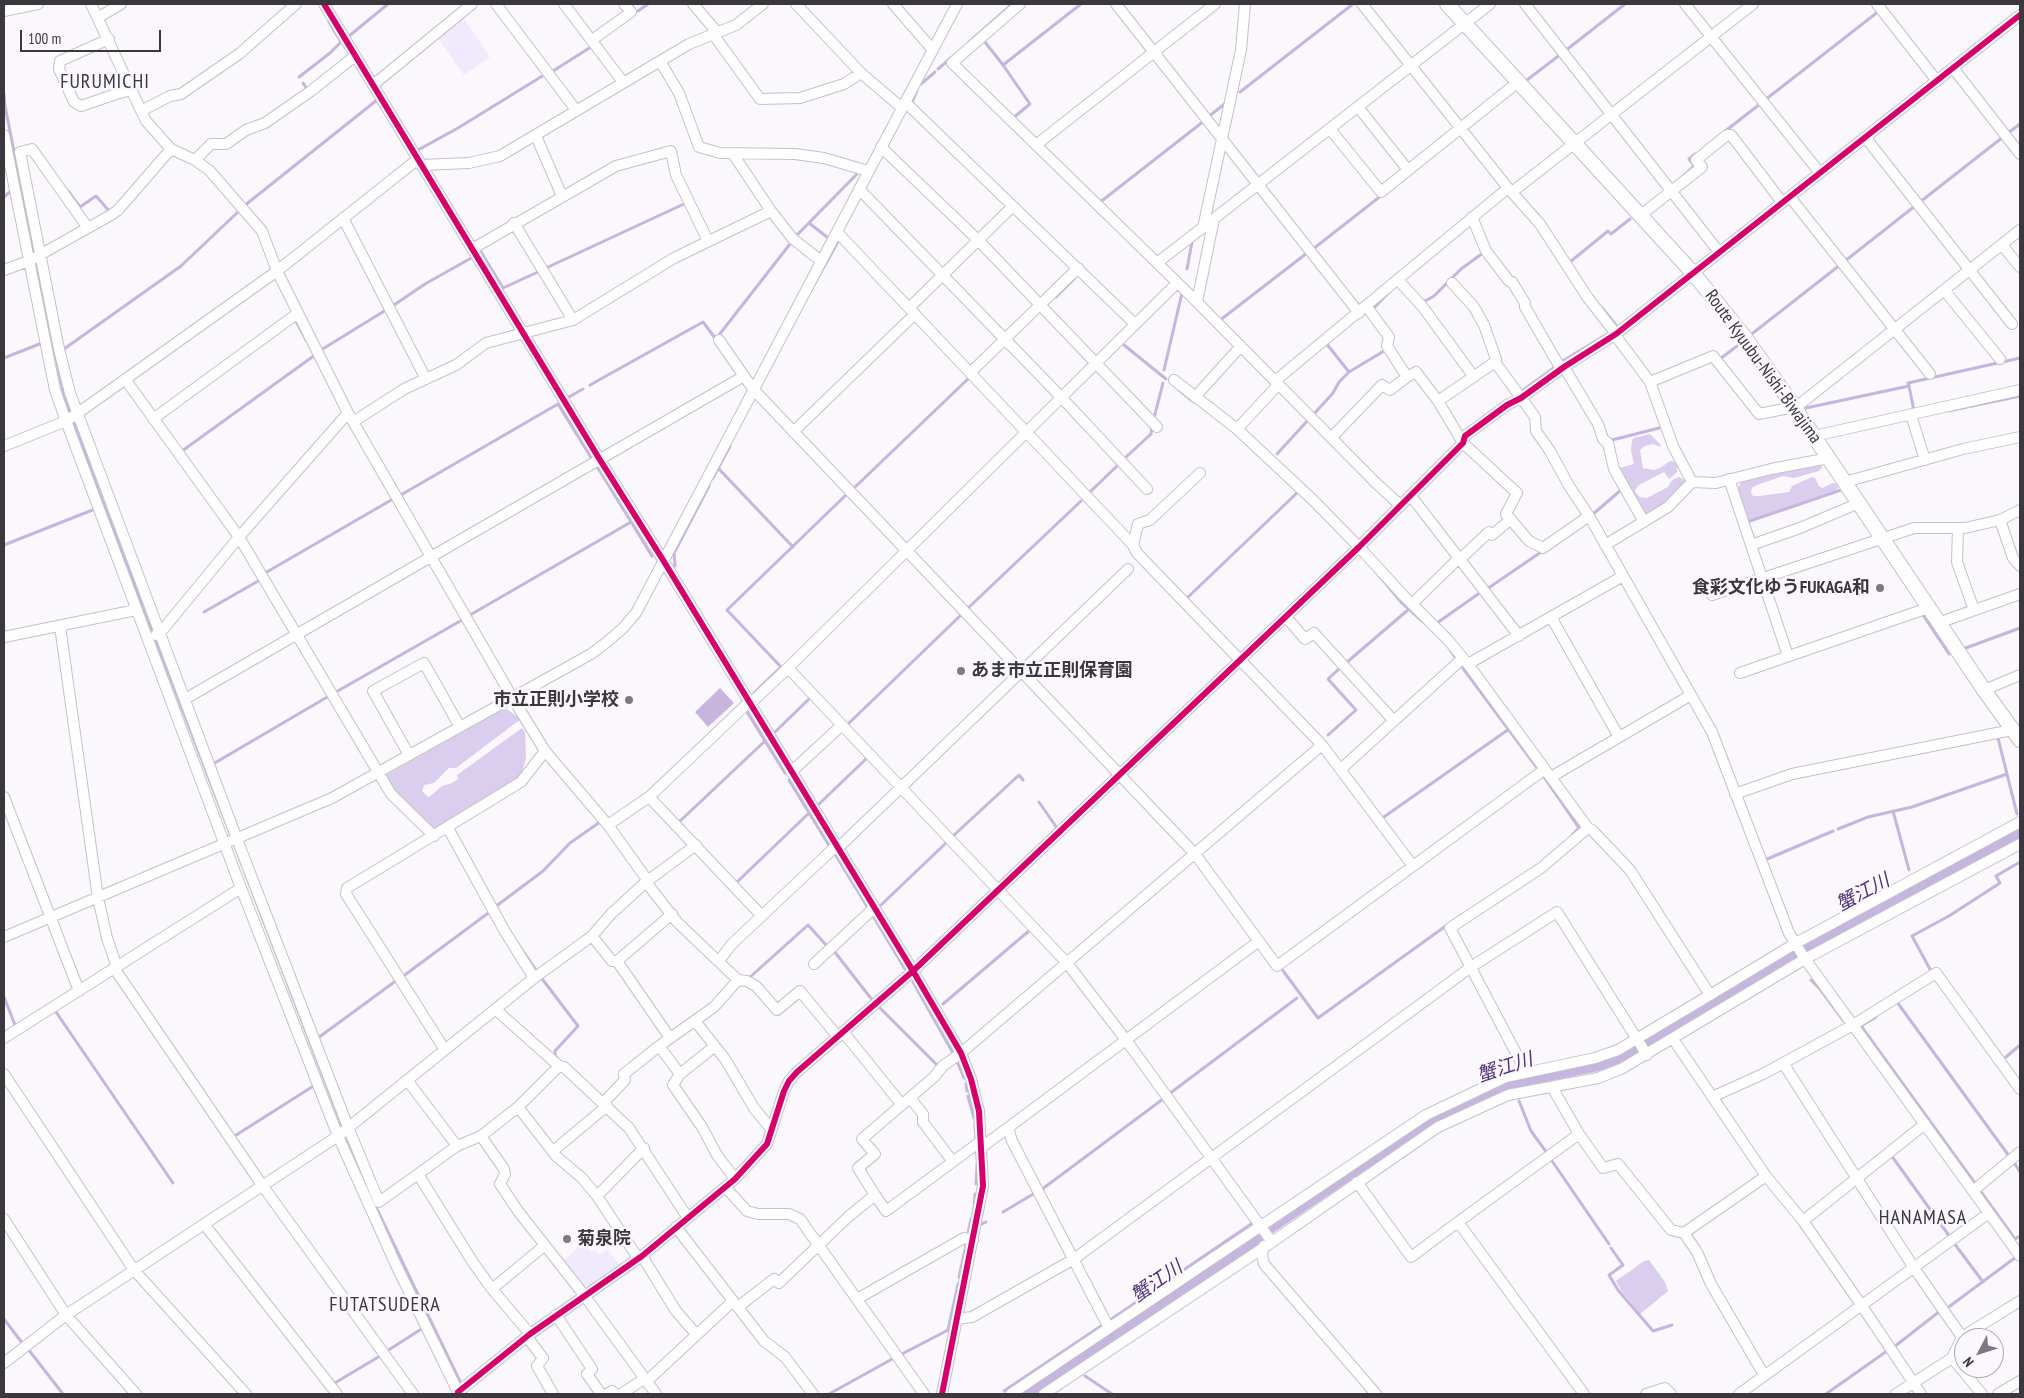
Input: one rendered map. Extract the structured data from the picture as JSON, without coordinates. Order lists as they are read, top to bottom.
{
  "streets": {
    "main road": ["Route Kyuubu-Nishi-Biwajima"]
  },
  "districts": ["FURUMICHI", "HANAMASA", "FUTATSUDERA"],
  "water": ["蟹江川"],
  "places": [
    "食彩文化ゆうFUKAGA和",
    "あま市立正則保育園",
    "市立正則小学校",
    "菊泉院"
  ],
  "scale_bar": "100 m",
  "north": "bottom left"
}
